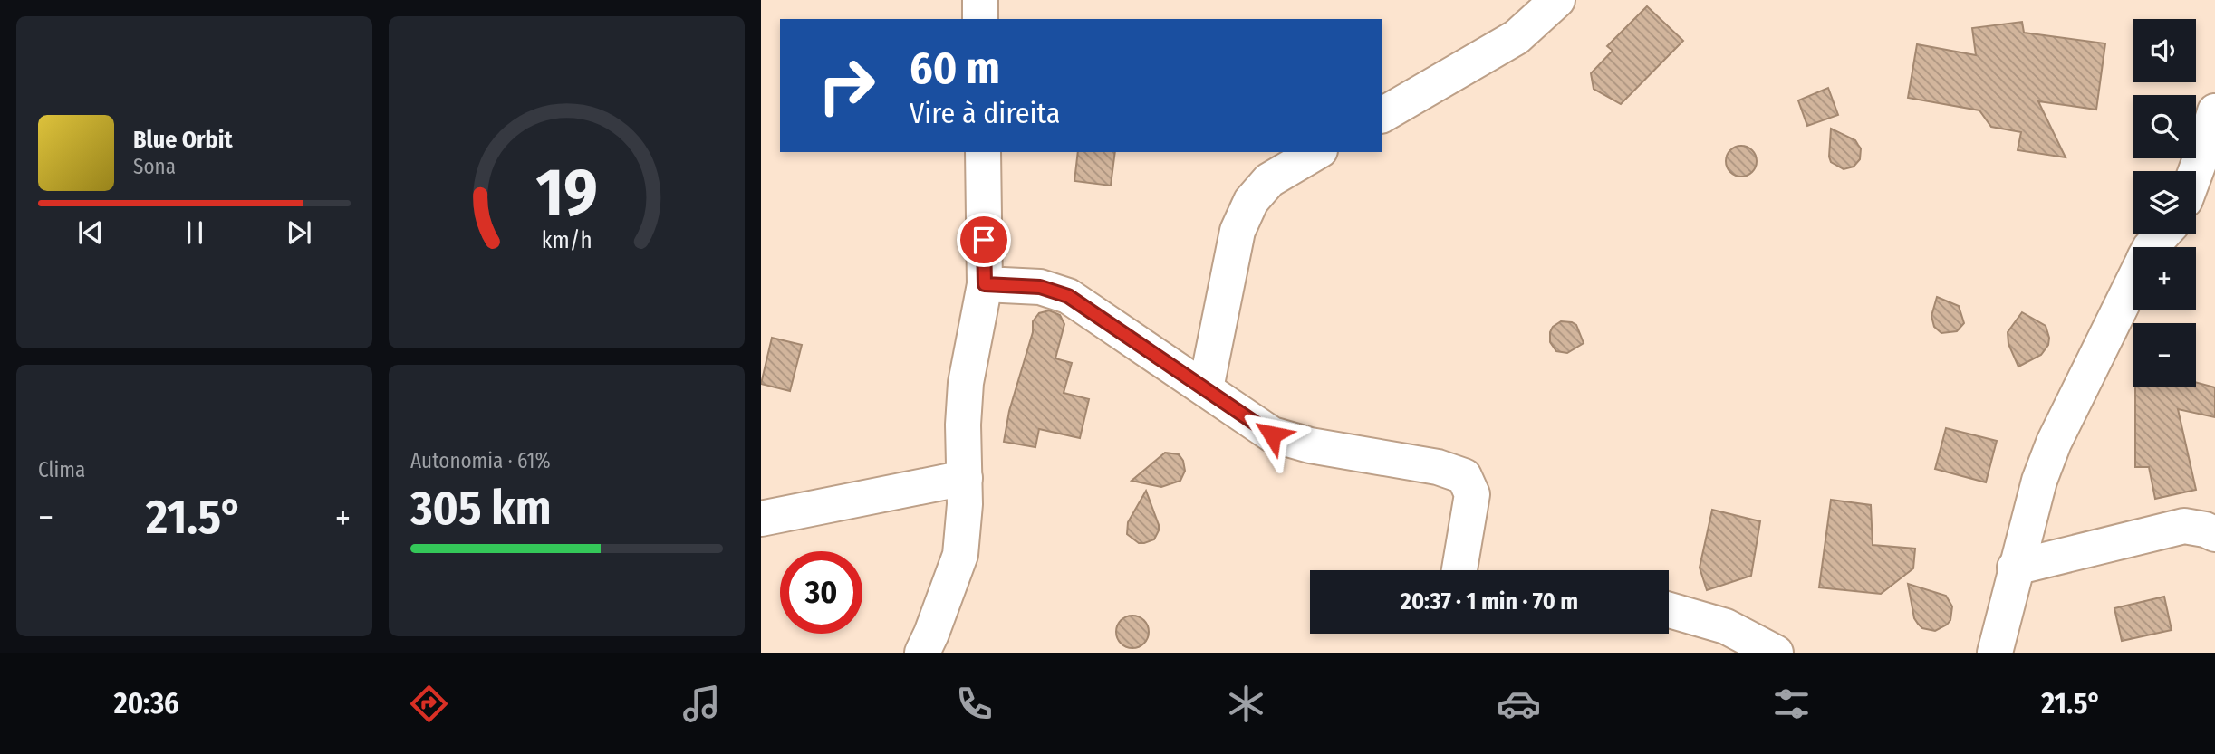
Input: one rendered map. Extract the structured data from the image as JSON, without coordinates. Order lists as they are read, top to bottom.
{
  "page": {
    "map_buttons": ["+", "−"],
    "turn": ["60 m", "Vire à direita"],
    "song": ["Blue Orbit", "Sona"],
    "tile": [
      "Clima",
      ["Autonomia · 61%", "305 km"]
    ],
    "heat": ["−", "21.5°", "+"],
    "limit": "30",
    "trip": "20:37 · 1 min · 70 m",
    "tabs": ["20:36", "21.5°"],
    "gauge": ["19", "km/h"]
  }
}
